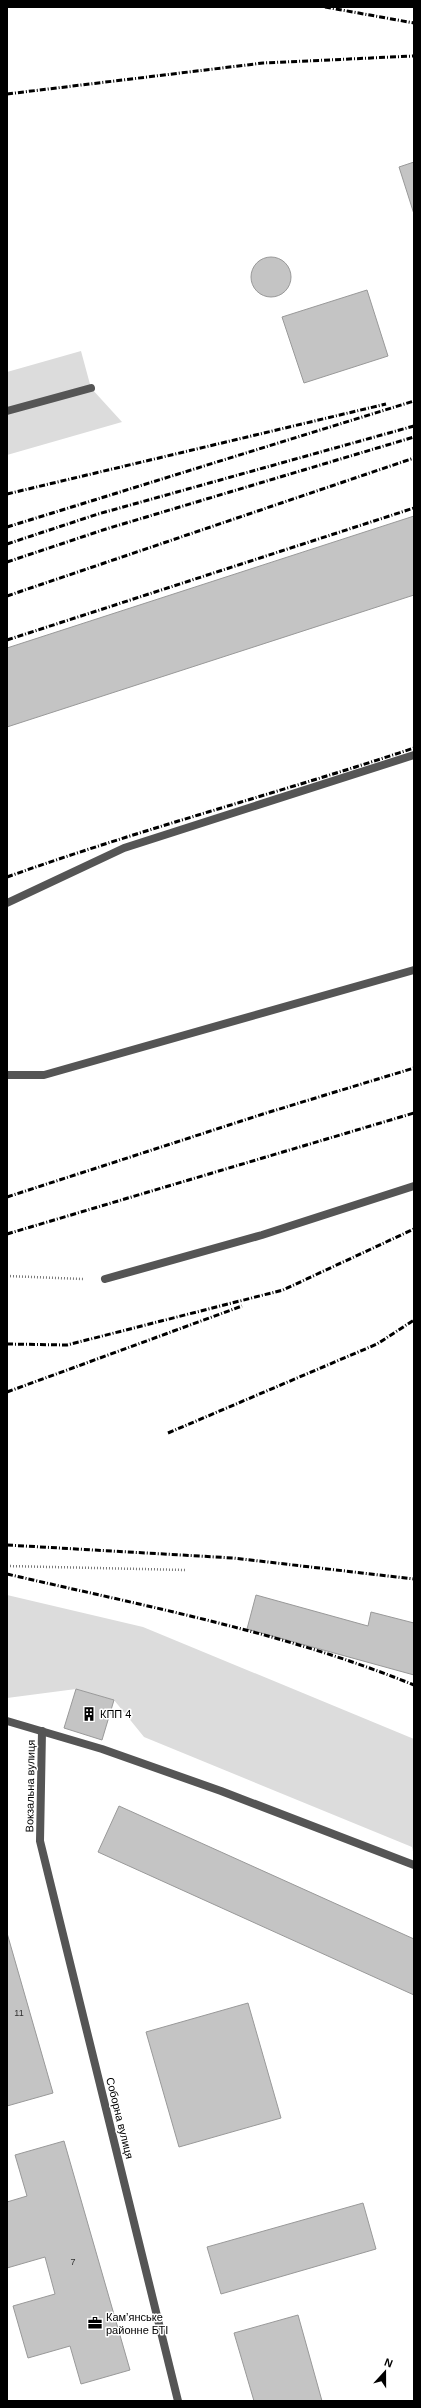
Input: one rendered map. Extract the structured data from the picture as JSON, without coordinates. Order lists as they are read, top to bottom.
{
  "streets": {
    "street": ["Вокзальна вулиця", "Соборна вулиця"]
  },
  "crossings": [
    ["Вокзальна вулиця", "Соборна вулиця"]
  ],
  "places": {
    "building": ["КПП 4"],
    "office": ["Камʼянське районне БТІ"]
  },
  "house_numbers": ["11", "7"],
  "north": "top"
}
